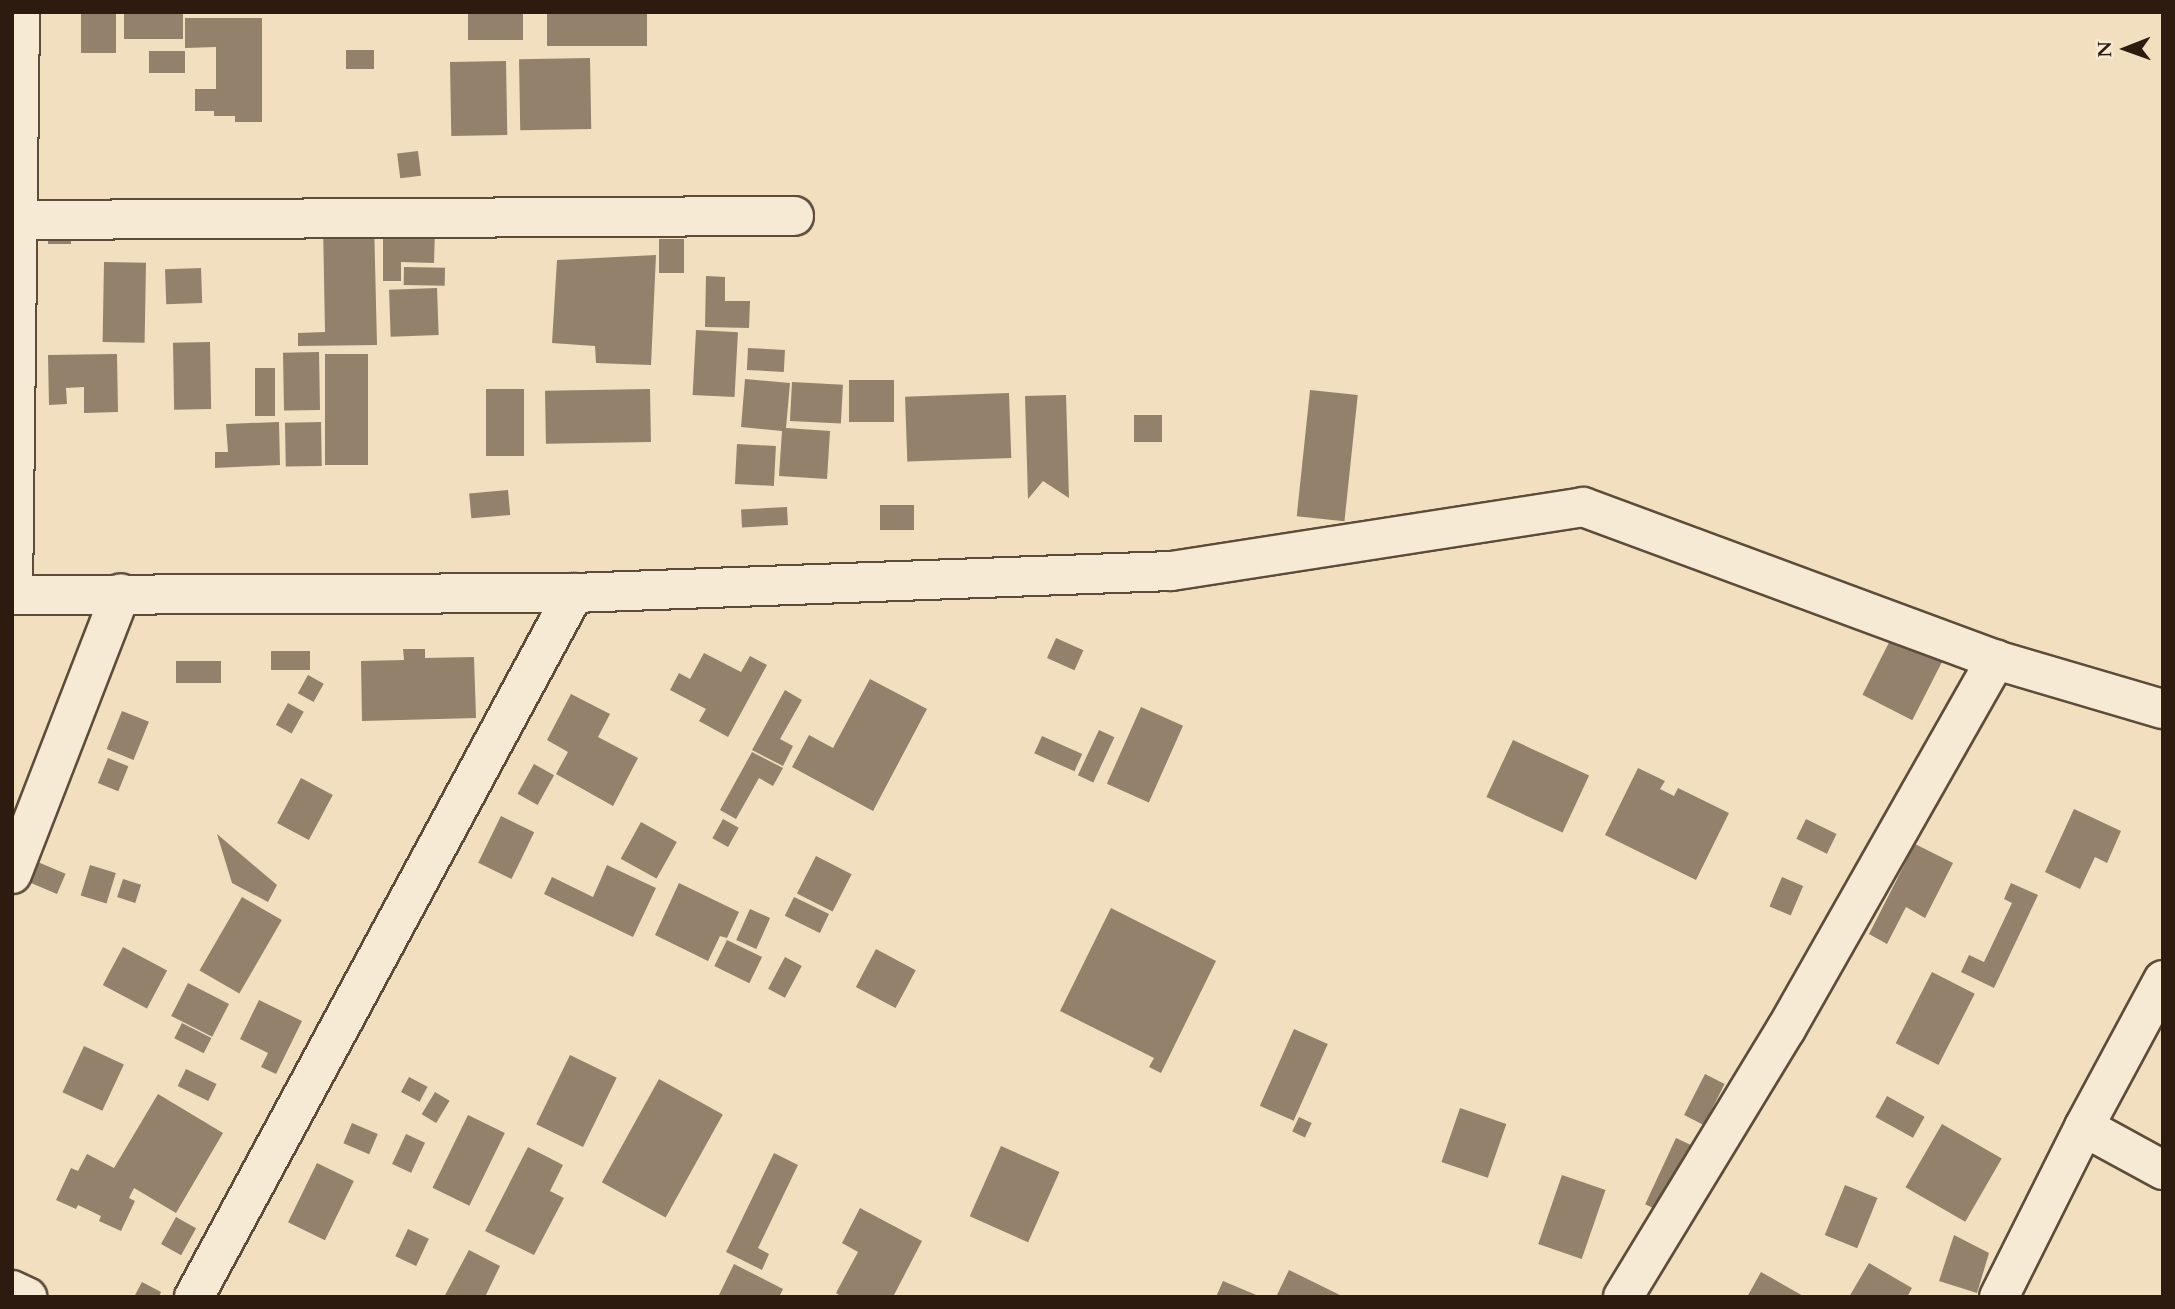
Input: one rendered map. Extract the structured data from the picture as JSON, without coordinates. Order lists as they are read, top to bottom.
{
  "north": "left"
}
